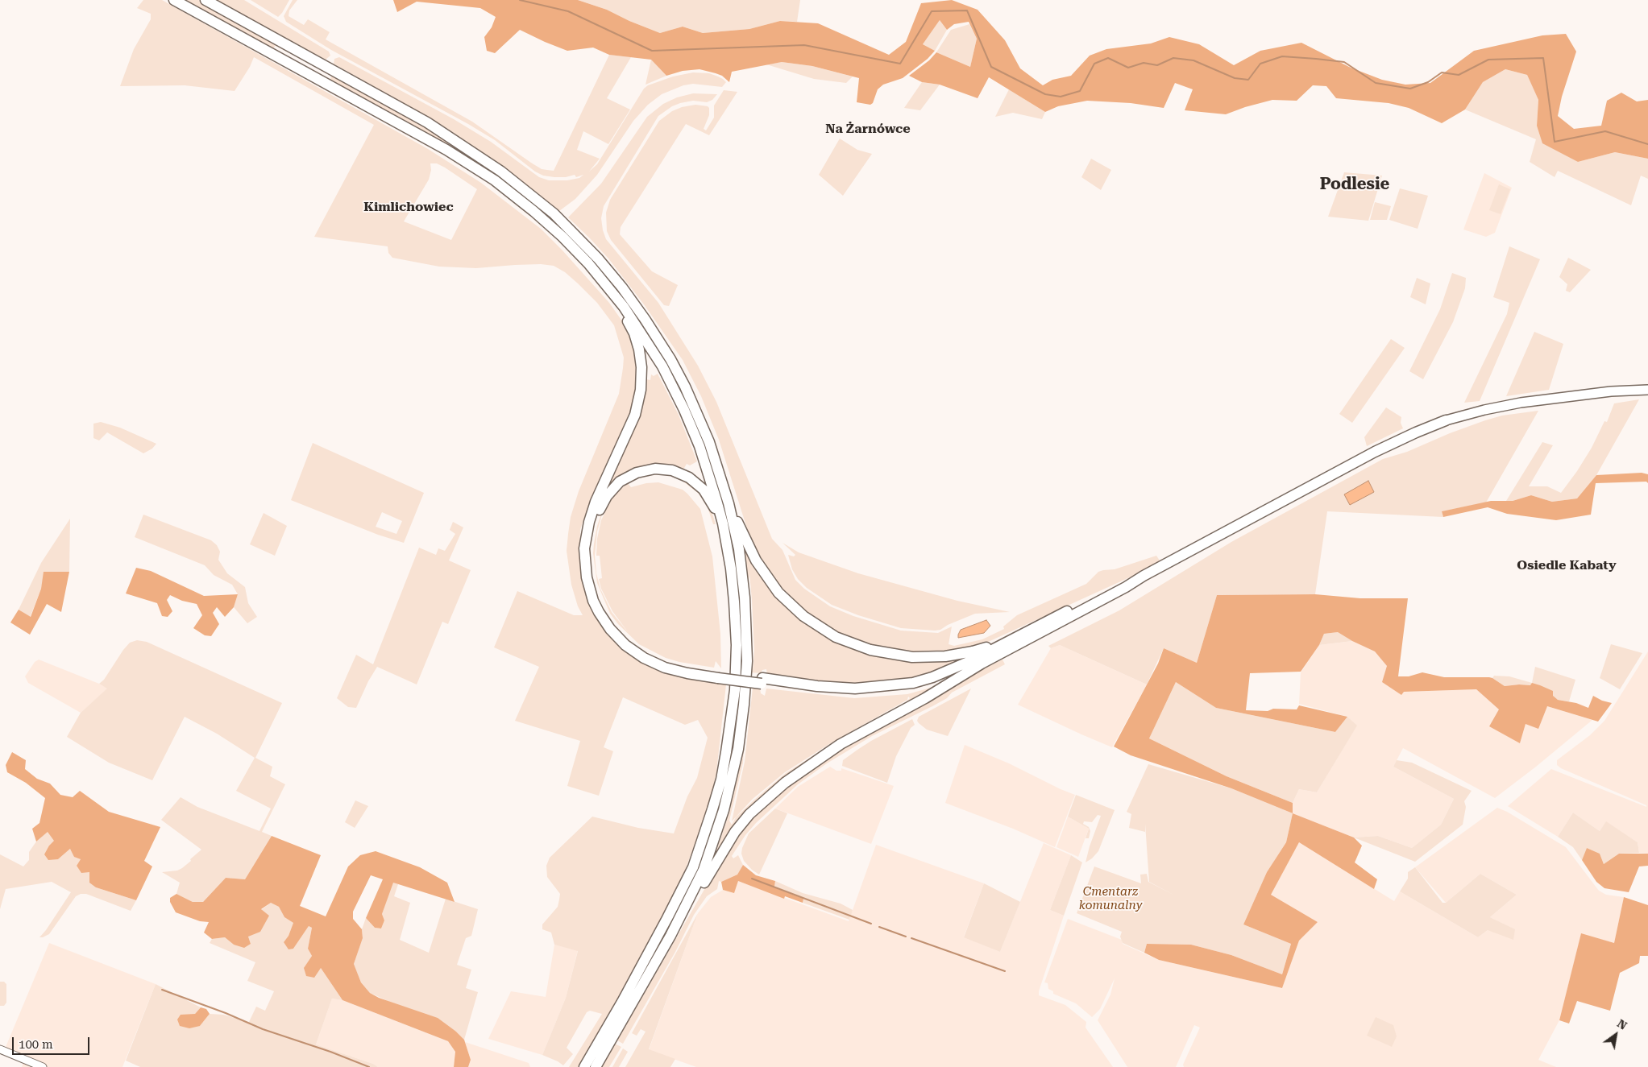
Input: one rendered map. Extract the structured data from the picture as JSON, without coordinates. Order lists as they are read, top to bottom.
{
  "districts": [
    "Na Żarnówce",
    "Podlesie",
    "Kimlichowiec",
    "Osiedle Kabaty"
  ],
  "parks": ["Cmentarz komunalny"],
  "scale_bar": "100 m",
  "north": "top right"
}
